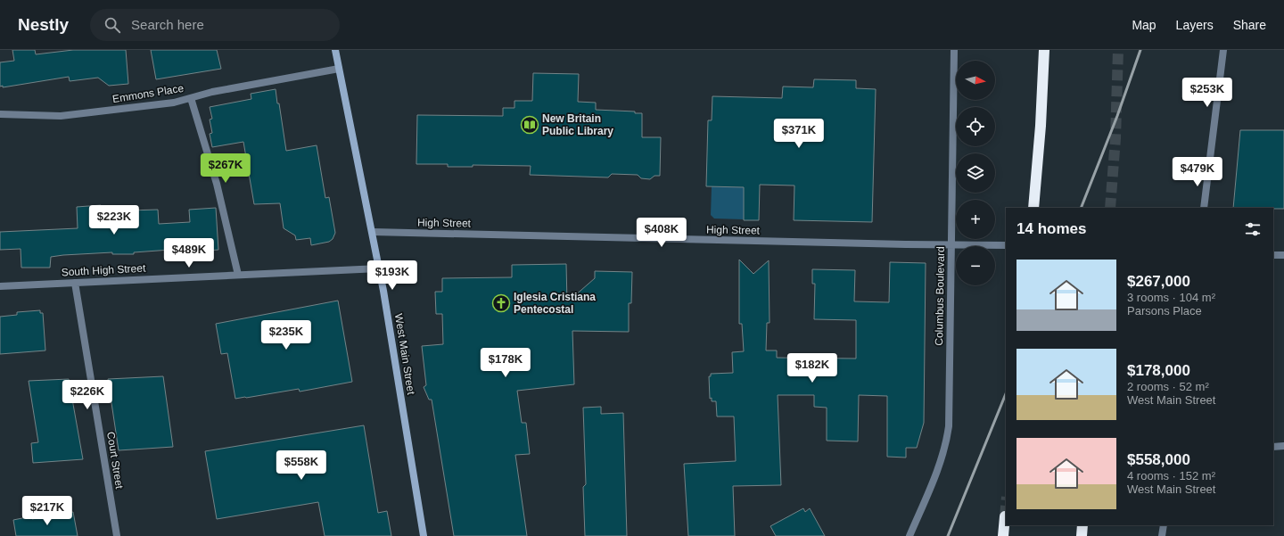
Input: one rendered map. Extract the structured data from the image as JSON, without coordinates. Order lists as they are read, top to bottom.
{
  "streets": {
    "main road": ["West Main Street"],
    "street": [
      "Emmons Place",
      "High Street",
      "South High Street",
      "Columbus Boulevard",
      "Court Street"
    ]
  },
  "crossings": [
    ["Emmons Place", "West Main Street"],
    ["High Street", "Columbus Boulevard"],
    ["High Street", "West Main Street"],
    ["South High Street", "West Main Street"],
    ["South High Street", "Court Street"]
  ],
  "places": {
    "library": ["New Britain Public Library"],
    "church": ["Iglesia Cristiana Pentecostal"]
  },
  "north": "right",
  "page": {
    "header": "Nestly",
    "search": "Search here",
    "nav": ["Map", "Layers", "Share"],
    "map_buttons": ["+", "−"],
    "price": [
      "$253K",
      "$371K",
      "$267K",
      "$479K",
      "$223K",
      "$408K",
      "$489K",
      "$193K",
      "$235K",
      "$178K",
      "$182K",
      "$226K",
      "$558K",
      "$217K"
    ],
    "heading": "14 homes",
    "list": [
      {
        "name": "$267,000",
        "note": "3 rooms · 104 m² · Parsons Place"
      },
      {
        "name": "$178,000",
        "note": "2 rooms · 52 m² · West Main Street"
      },
      {
        "name": "$558,000",
        "note": "4 rooms · 152 m² · West Main Street"
      }
    ]
  }
}
